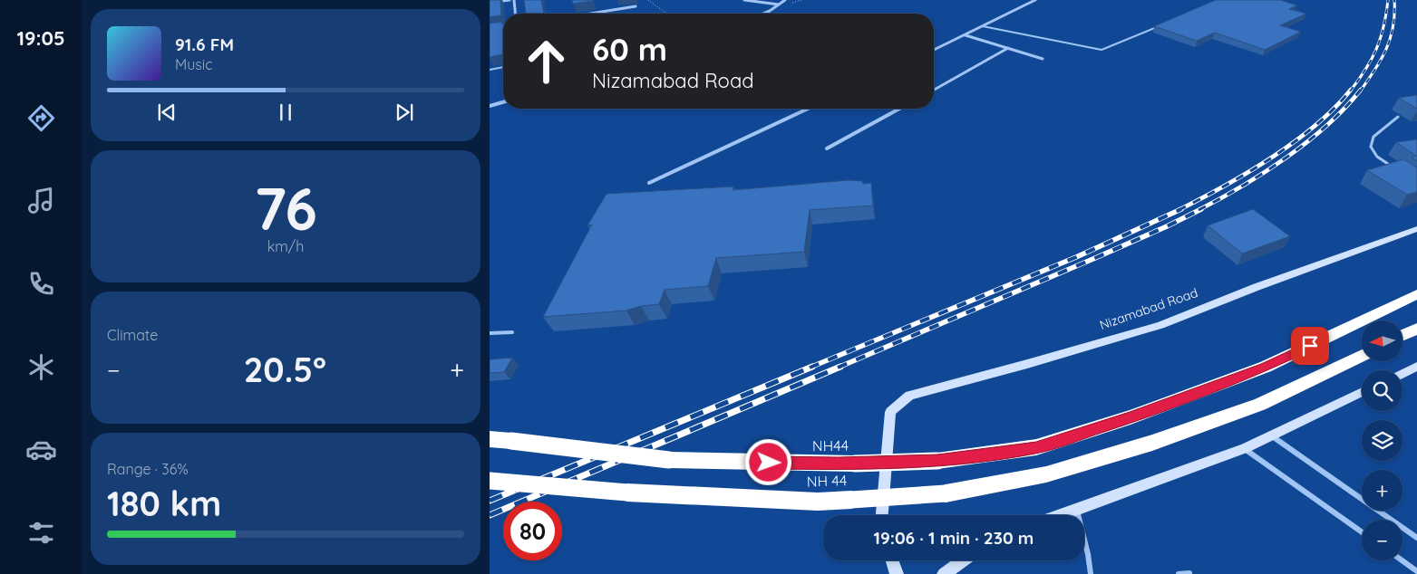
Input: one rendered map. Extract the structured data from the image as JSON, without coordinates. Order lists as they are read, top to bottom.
{
  "streets": {
    "highway": ["NH44", "NH 44"],
    "main road": ["Nizamabad Road"]
  },
  "north": "left",
  "page": {
    "tabs": "19:05",
    "turn": ["60 m", "Nizamabad Road"],
    "song": ["91.6 FM", "Music"],
    "tile": [
      ["76", "km/h"],
      "Climate",
      ["Range · 36%", "180 km"]
    ],
    "map_buttons": ["+", "−"],
    "heat": ["−", "20.5°", "+"],
    "limit": "80",
    "trip": "19:06 · 1 min · 230 m"
  }
}
